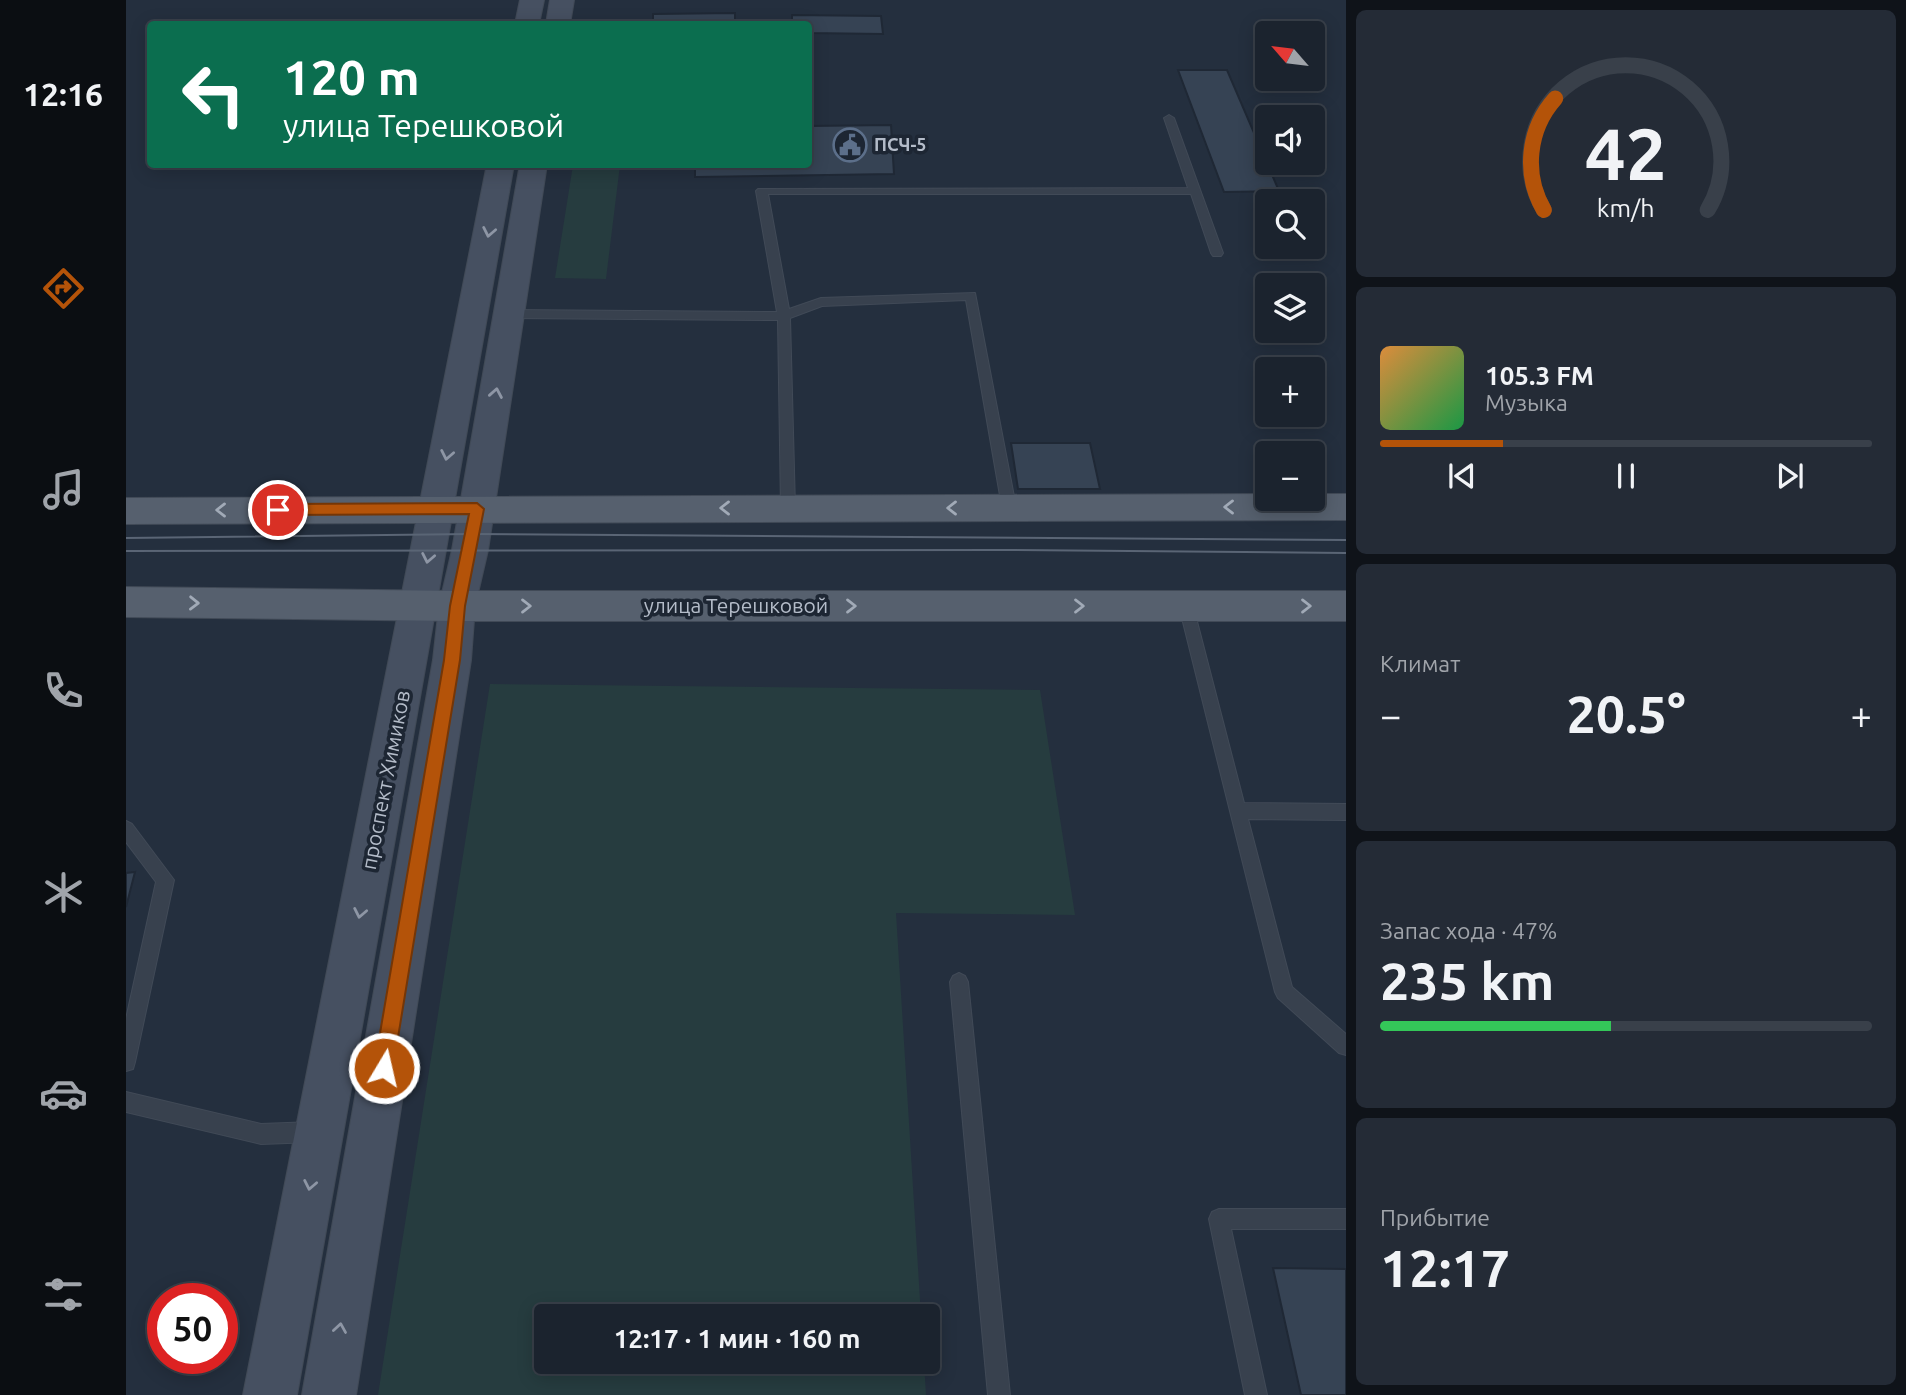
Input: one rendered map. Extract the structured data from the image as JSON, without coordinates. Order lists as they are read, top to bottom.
{
  "streets": {
    "main road": ["улица Терешковой", "проспект Химиков"]
  },
  "crossings": [
    ["улица Терешковой", "проспект Химиков"]
  ],
  "places": {
    "public building": ["ПСЧ-5"]
  },
  "north": "top left",
  "page": {
    "tabs": "12:16",
    "map_buttons": ["+", "−"],
    "turn": ["120 m", "улица Терешковой"],
    "song": ["105.3 FM", "Музыка"],
    "tile": [
      "Климат",
      ["Запас хода · 47%", "235 km"],
      ["Прибытие", "12:17"]
    ],
    "heat": ["−", "20.5°", "+"],
    "limit": "50",
    "trip": "12:17 · 1 мин · 160 m",
    "gauge": ["42", "km/h"]
  }
}
